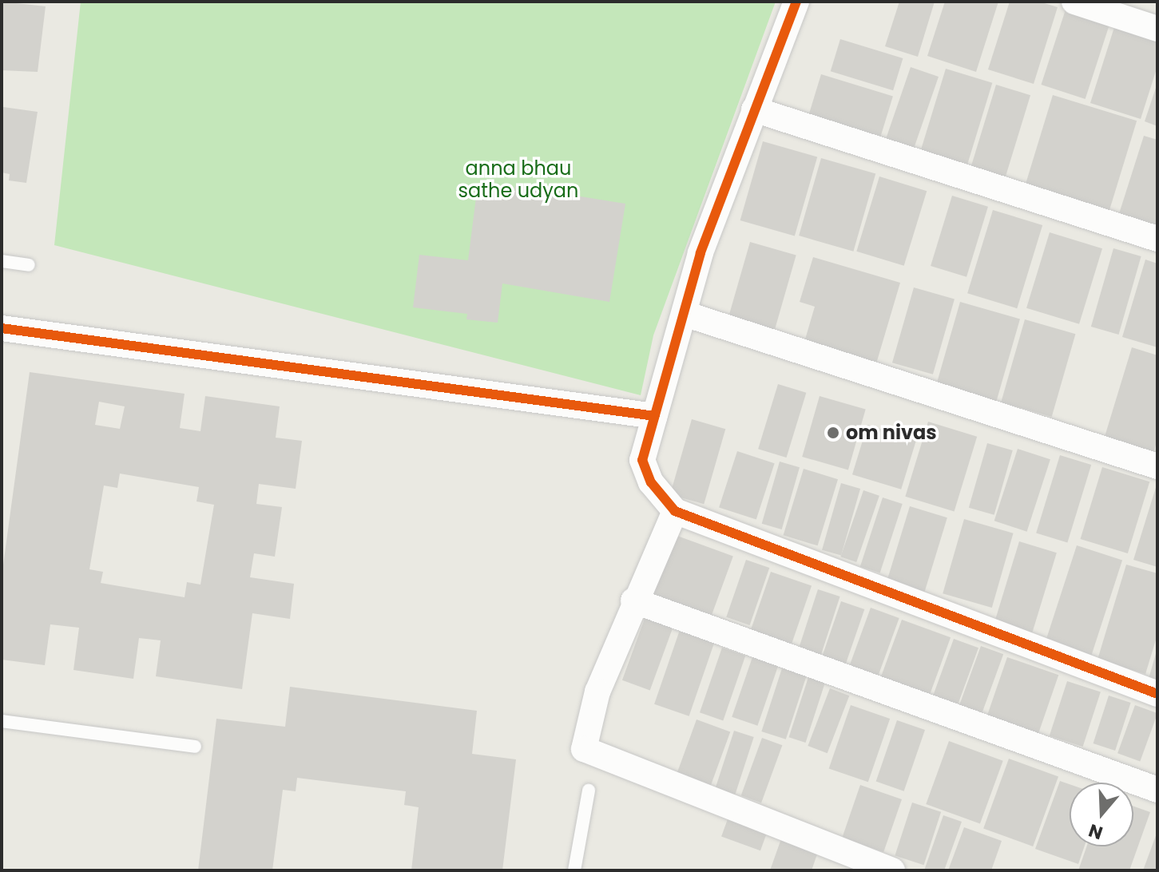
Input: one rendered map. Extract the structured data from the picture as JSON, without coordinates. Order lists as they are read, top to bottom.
{
  "parks": ["anna bhau sathe udyan"],
  "places": ["om nivas"],
  "north": "bottom"
}
